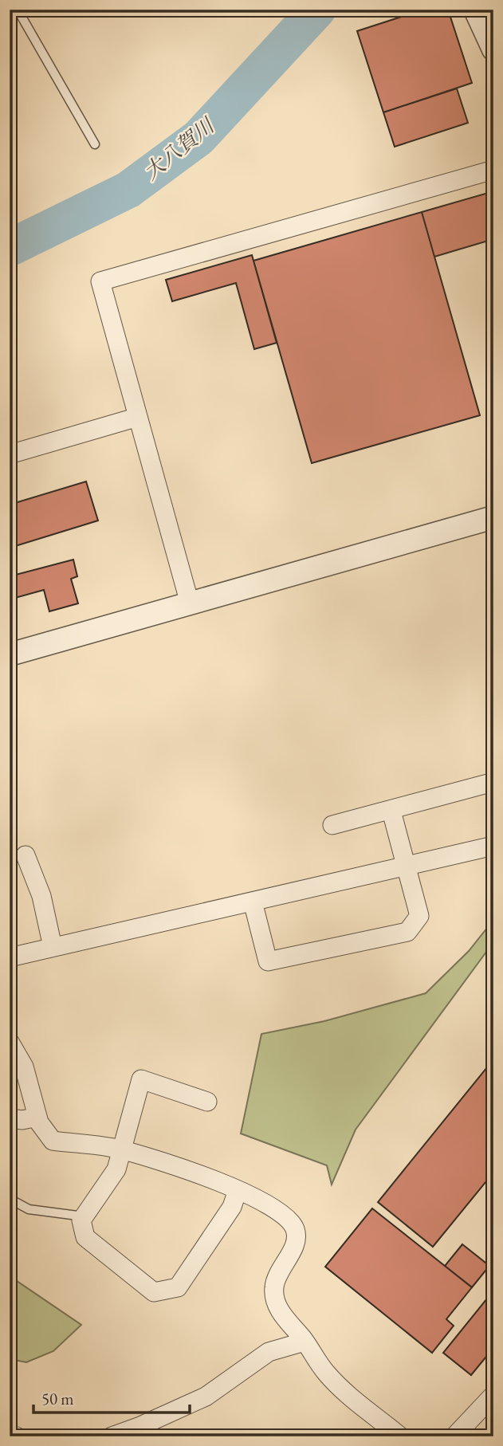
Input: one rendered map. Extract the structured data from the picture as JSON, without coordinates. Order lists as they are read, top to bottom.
{
  "water": ["大八賀川"],
  "scale_bar": "50 m"
}
